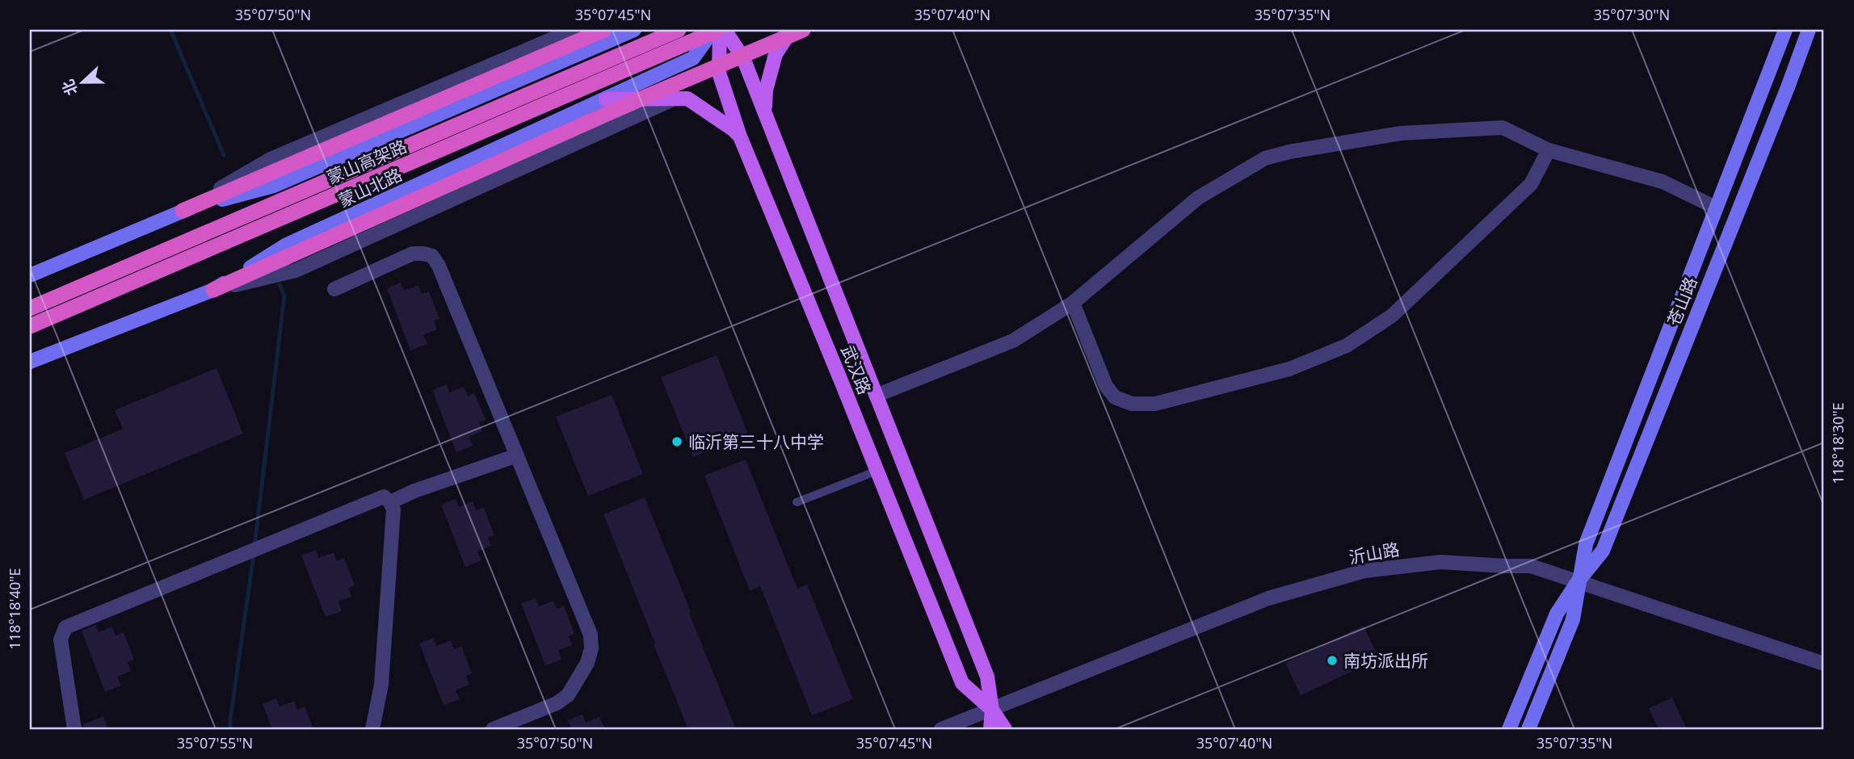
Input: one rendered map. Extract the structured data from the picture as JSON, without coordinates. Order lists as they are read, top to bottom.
{
  "streets": {
    "highway": ["蒙山高架路"],
    "main road": ["蒙山北路", "苍山路", "武汉路"],
    "street": ["沂山路"]
  },
  "crossings": [
    ["蒙山高架路", "武汉路"],
    ["苍山路", "沂山路"],
    ["武汉路", "沂山路"]
  ],
  "places": ["临沂第三十八中学", "南坊派出所"],
  "north": "left",
  "coordinates": [
    "35°07'50\"N",
    "35°07'45\"N",
    "35°07'40\"N",
    "35°07'35\"N",
    "35°07'30\"N",
    "118°18'30\"E",
    "118°18'40\"E",
    "35°07'55\"N"
  ]
}
